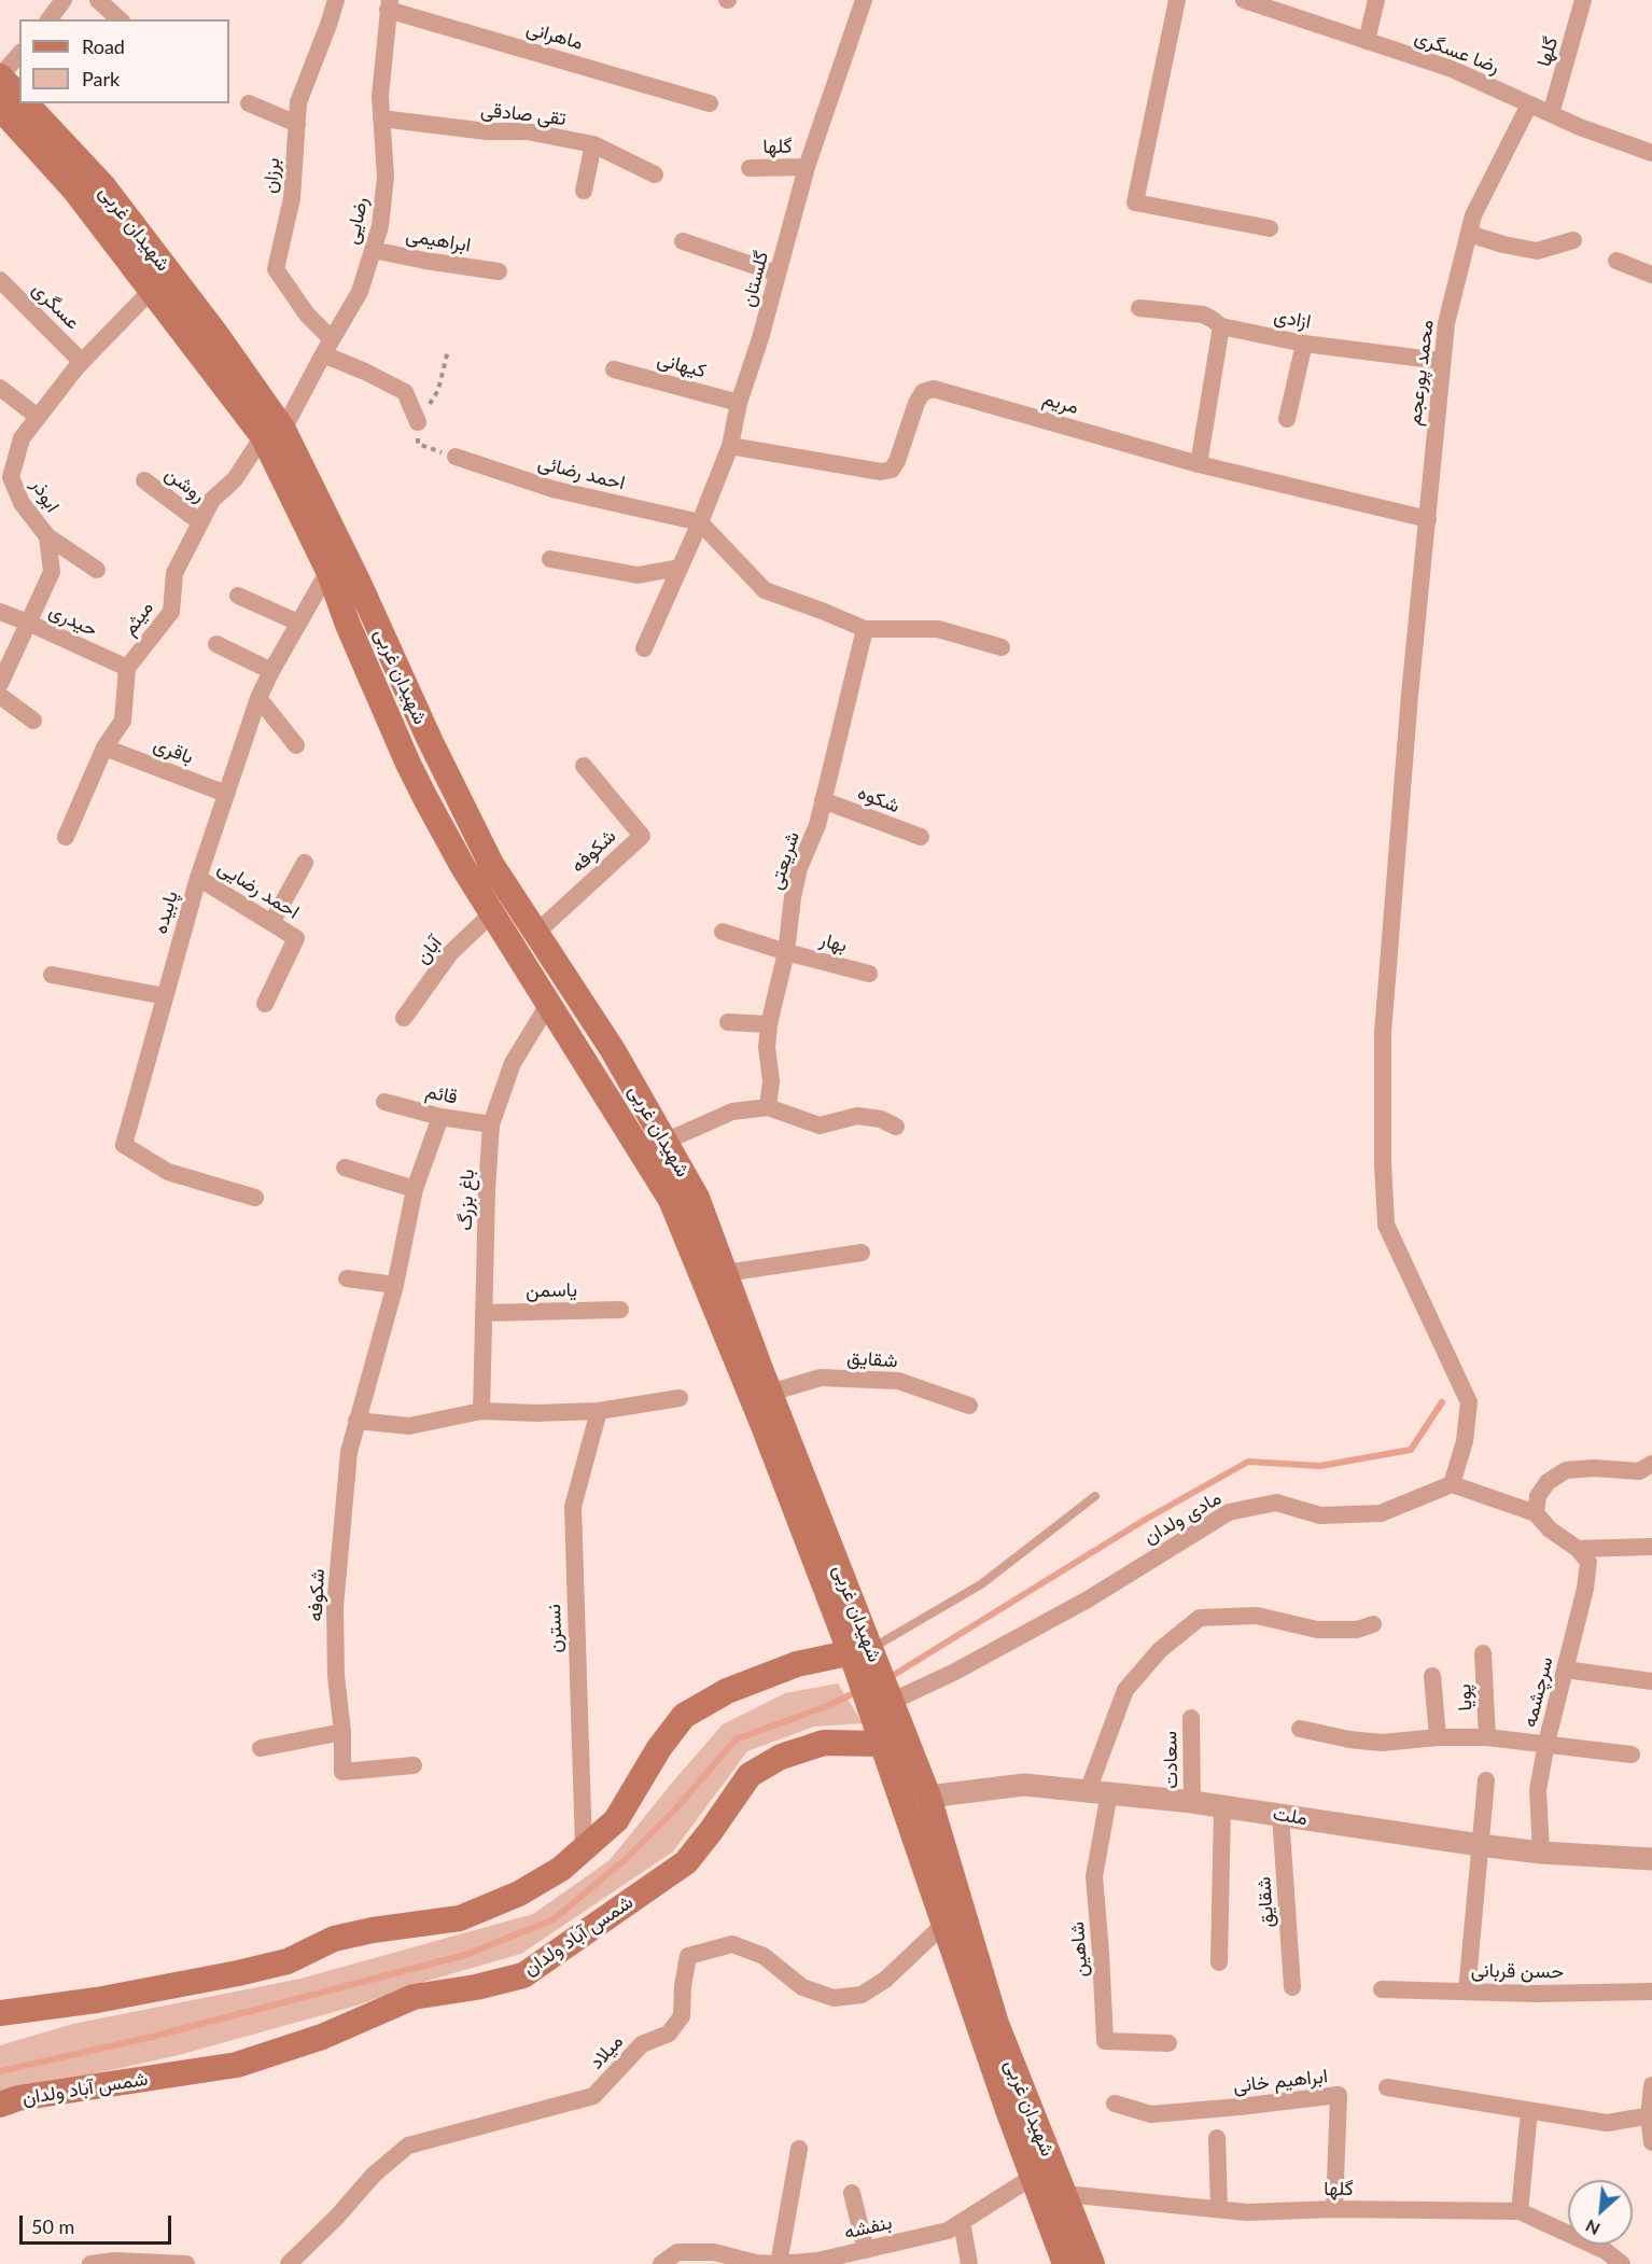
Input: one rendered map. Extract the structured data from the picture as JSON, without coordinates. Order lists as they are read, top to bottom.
{
  "streets": {
    "main road": ["شهیدان غربی", "شمس آباد ولدان"],
    "street": [
      "ماهرانی",
      "رضا عسگری",
      "گلها",
      "تقی صادقی",
      "برزان",
      "رضایی",
      "ابراهیمی",
      "گلستان",
      "عسگری",
      "ازادی",
      "کیهانی",
      "محمد پورعجم",
      "مریم",
      "احمد رضائی",
      "روشن",
      "ابوذر",
      "میثم",
      "حیدری",
      "باقری",
      "شکوه",
      "شکوفه",
      "شریعتی",
      "احمد رضایی",
      "پابیده",
      "بهار",
      "آبان",
      "قائم",
      "باغ بزرگ",
      "یاسمن",
      "شقایق",
      "مادی ولدان",
      "نسترن",
      "سرچشمه",
      "پویا",
      "سعادت",
      "ملت",
      "شاهین",
      "حسن قربانی",
      "میلاد",
      "ابراهیم خانی",
      "بنفشه"
    ]
  },
  "crossings": [
    ["ماهرانی", "رضایی"],
    ["رضا عسگری", "گلها"],
    ["رضا عسگری", "محمد پورعجم"],
    ["گلها", "شهیدان غربی"],
    ["گلها", "گلستان"],
    ["گلها", "ابراهیم خانی"],
    ["تقی صادقی", "رضایی"],
    ["برزان", "رضایی"],
    ["رضایی", "شهیدان غربی"],
    ["رضایی", "ابراهیمی"],
    ["رضایی", "میثم"],
    ["شهیدان غربی", "ابوذر"],
    ["شهیدان غربی", "میثم"],
    ["شهیدان غربی", "شکوفه"],
    ["شهیدان غربی", "پابیده"],
    ["شهیدان غربی", "آبان"],
    ["شهیدان غربی", "باغ بزرگ"],
    ["شهیدان غربی", "شقایق"],
    ["شهیدان غربی", "مادی ولدان"],
    ["شهیدان غربی", "ملت"],
    ["شهیدان غربی", "شمس آباد ولدان"],
    ["شهیدان غربی", "میلاد"],
    ["شهیدان غربی", "بنفشه"],
    ["گلستان", "کیهانی"],
    ["گلستان", "مریم"],
    ["گلستان", "احمد رضائی"],
    ["عسگری", "ابوذر"],
    ["ازادی", "محمد پورعجم"],
    ["محمد پورعجم", "مریم"],
    ["محمد پورعجم", "مادی ولدان"],
    ["روشن", "میثم"],
    ["ابوذر", "حیدری"],
    ["میثم", "حیدری"],
    ["باقری", "پابیده"],
    ["شکوه", "شریعتی"],
    ["شکوفه", "قائم"],
    ["شریعتی", "بهار"],
    ["احمد رضایی", "پابیده"],
    ["قائم", "باغ بزرگ"],
    ["باغ بزرگ", "یاسمن"],
    ["شقایق", "ملت"],
    ["سرچشمه", "ملت"],
    ["سعادت", "ملت"],
    ["ملت", "شاهین"]
  ],
  "legend": ["Road", "Park"],
  "scale_bar": "50 m",
  "north": "bottom left"
}
